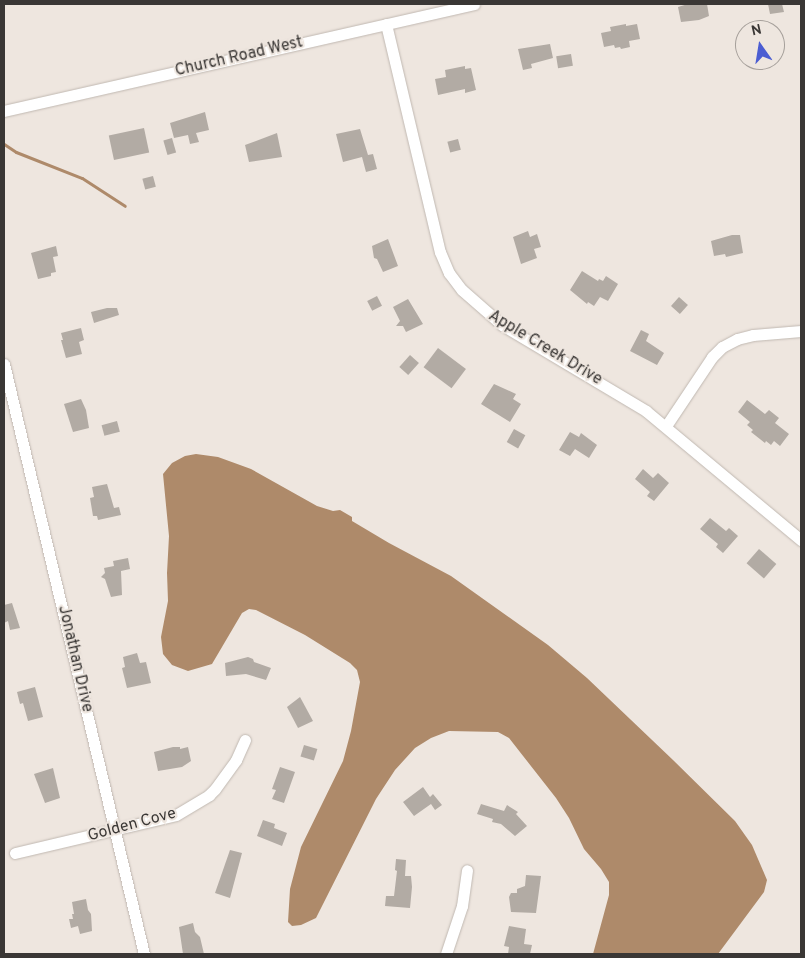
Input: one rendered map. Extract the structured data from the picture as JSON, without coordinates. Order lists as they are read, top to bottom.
{
  "streets": {
    "street": [
      "Church Road West",
      "Apple Creek Drive",
      "Jonathan Drive",
      "Golden Cove"
    ]
  },
  "crossings": [
    ["Church Road West", "Apple Creek Drive"],
    ["Jonathan Drive", "Golden Cove"]
  ],
  "north": "top"
}
